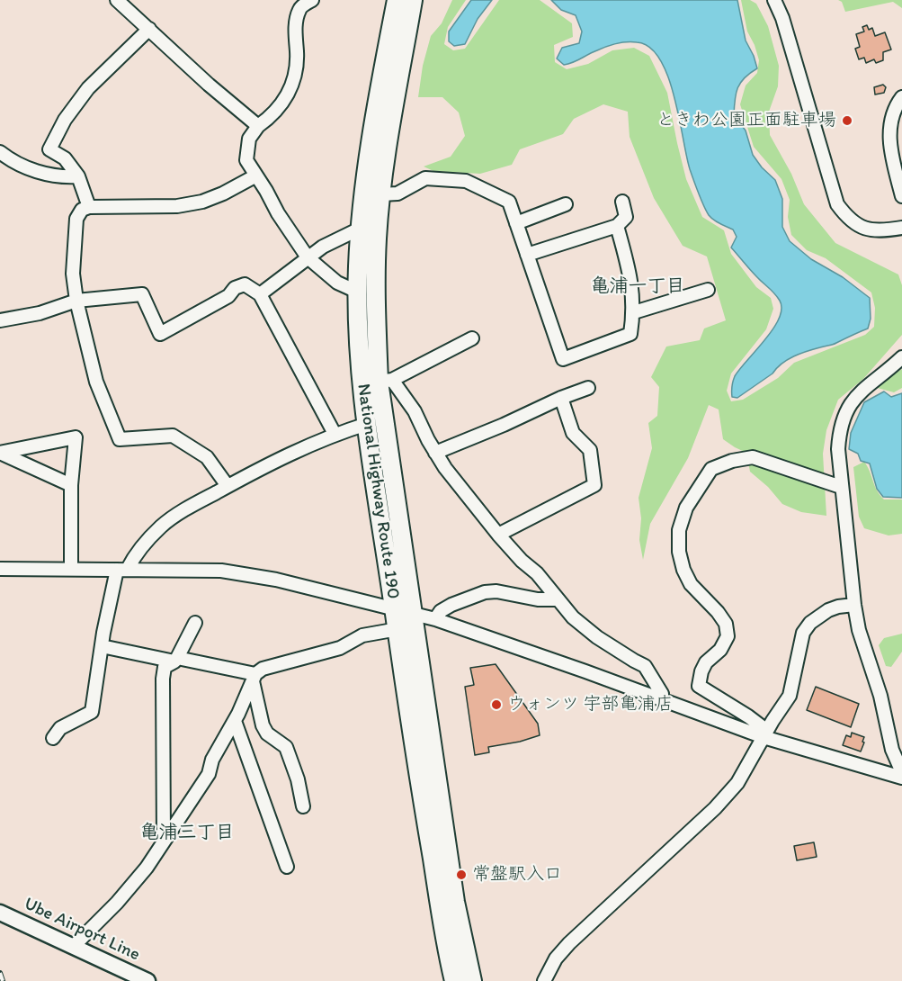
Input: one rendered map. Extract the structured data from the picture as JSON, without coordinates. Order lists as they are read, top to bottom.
{
  "streets": {
    "highway": ["National Highway Route 190"],
    "main road": ["Ube Airport Line"]
  },
  "districts": ["亀浦一丁目", "亀浦三丁目"],
  "places": ["ときわ公園正面駐車場", "ウォンツ 宇部亀浦店", "常盤駅入口"]
}
